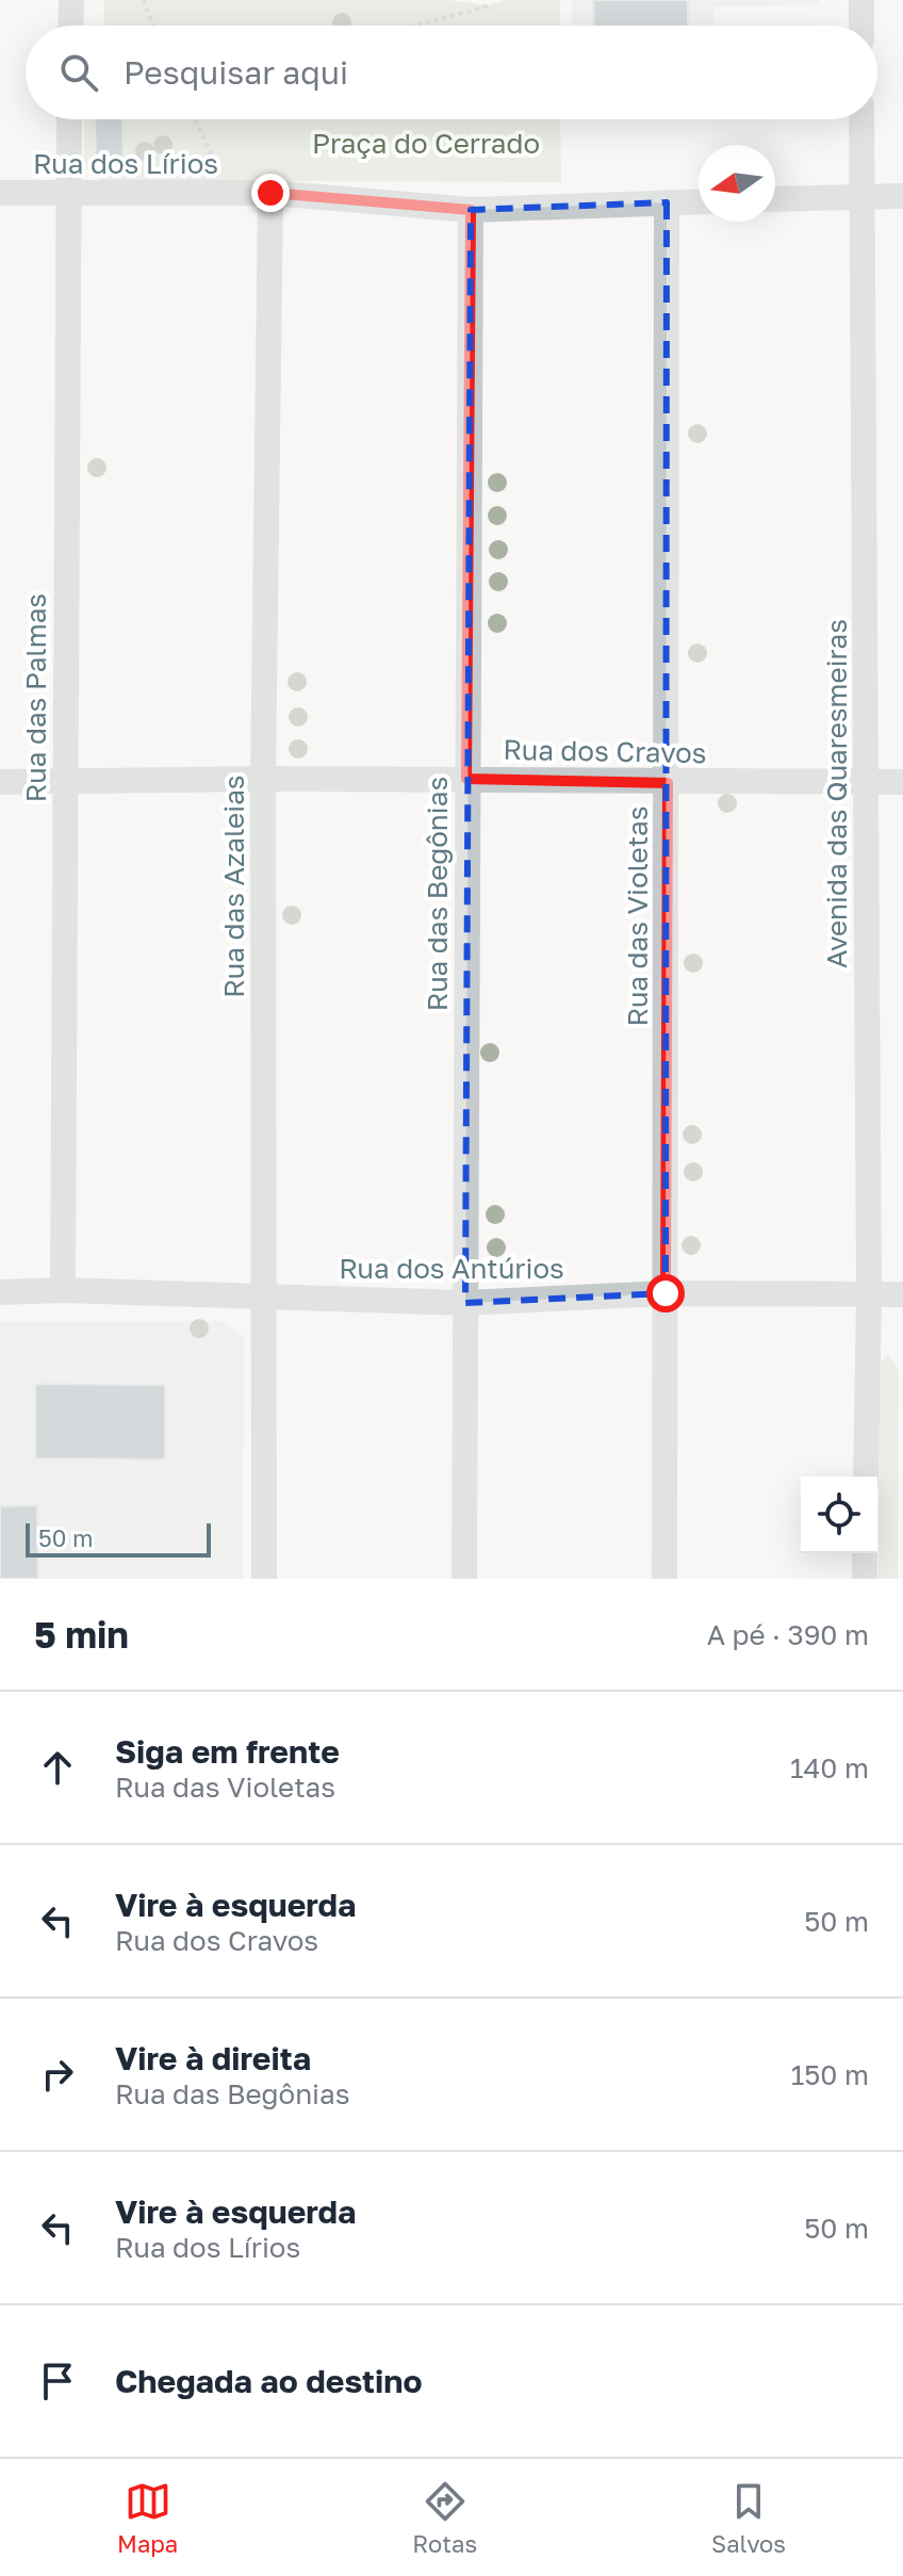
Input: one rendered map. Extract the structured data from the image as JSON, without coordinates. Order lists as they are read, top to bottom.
{
  "streets": {
    "street": [
      "Rua dos Lírios",
      "Rua das Palmas",
      "Rua dos Cravos",
      "Avenida das Quaresmeiras",
      "Rua das Azaleias",
      "Rua das Begônias",
      "Rua das Violetas",
      "Rua dos Antúrios"
    ]
  },
  "crossings": [
    ["Rua dos Lírios", "Rua das Palmas"],
    ["Rua dos Lírios", "Rua das Azaleias"],
    ["Rua dos Lírios", "Rua das Begônias"],
    ["Rua dos Lírios", "Rua das Violetas"],
    ["Rua das Palmas", "Rua dos Cravos"],
    ["Rua das Palmas", "Rua dos Antúrios"],
    ["Rua dos Cravos", "Avenida das Quaresmeiras"],
    ["Rua dos Cravos", "Rua das Azaleias"],
    ["Rua dos Cravos", "Rua das Begônias"],
    ["Rua dos Cravos", "Rua das Violetas"],
    ["Avenida das Quaresmeiras", "Rua dos Antúrios"],
    ["Rua das Azaleias", "Rua dos Antúrios"],
    ["Rua das Begônias", "Rua dos Antúrios"],
    ["Rua das Violetas", "Rua dos Antúrios"]
  ],
  "parks": ["Praça do Cerrado"],
  "scale_bar": "50 m",
  "north": "left",
  "page": {
    "search": "Pesquisar aqui",
    "scale": "50 m",
    "heading": ["5 min", "A pé · 390 m"],
    "list": [
      ["Siga em frente", "Rua das Violetas", "140 m"],
      ["Vire à esquerda", "Rua dos Cravos", "50 m"],
      ["Vire à direita", "Rua das Begônias", "150 m"],
      ["Vire à esquerda", "Rua dos Lírios", "50 m"],
      "Chegada ao destino"
    ],
    "nav": ["Mapa", "Rotas", "Salvos"]
  }
}
